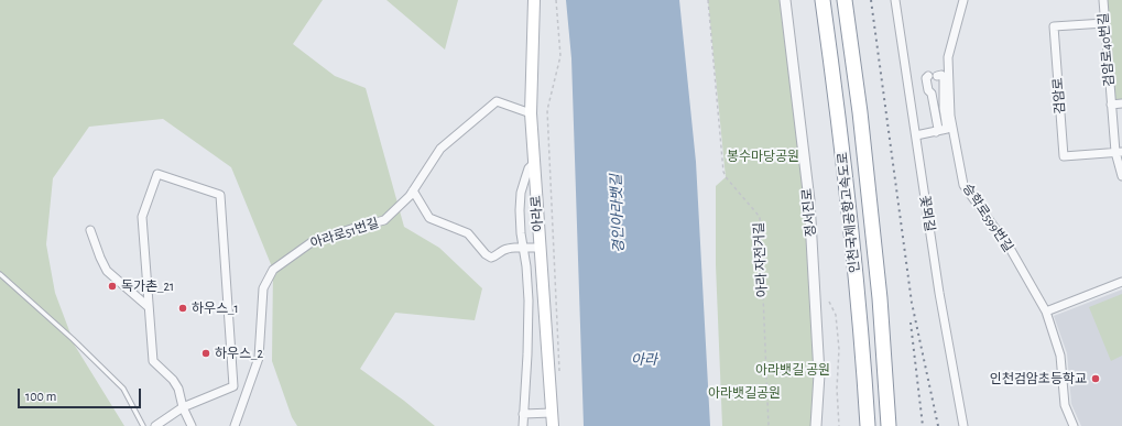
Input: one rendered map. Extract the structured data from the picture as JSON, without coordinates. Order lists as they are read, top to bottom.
{
  "streets": {
    "highway": ["인천국제공항고속도로"],
    "main road": ["아라로"],
    "street": [
      "검암로40번길",
      "검암로",
      "정서진로",
      "꽃뫼길",
      "승학로599번길",
      "아라로51번길"
    ],
    "path": ["아라 자전거길"]
  },
  "crossings": [
    ["검암로40번길", "검암로"],
    ["아라로", "아라로51번길"]
  ],
  "water": ["경인아라뱃길", "아라"],
  "parks": ["봉수마당공원", "아라뱃길 공원", "아라뱃길공원"],
  "places": [
    "독가촌_21",
    "하우스_1",
    "하우스_2",
    "인천검암초등학교"
  ],
  "scale_bar": "100 m"
}
